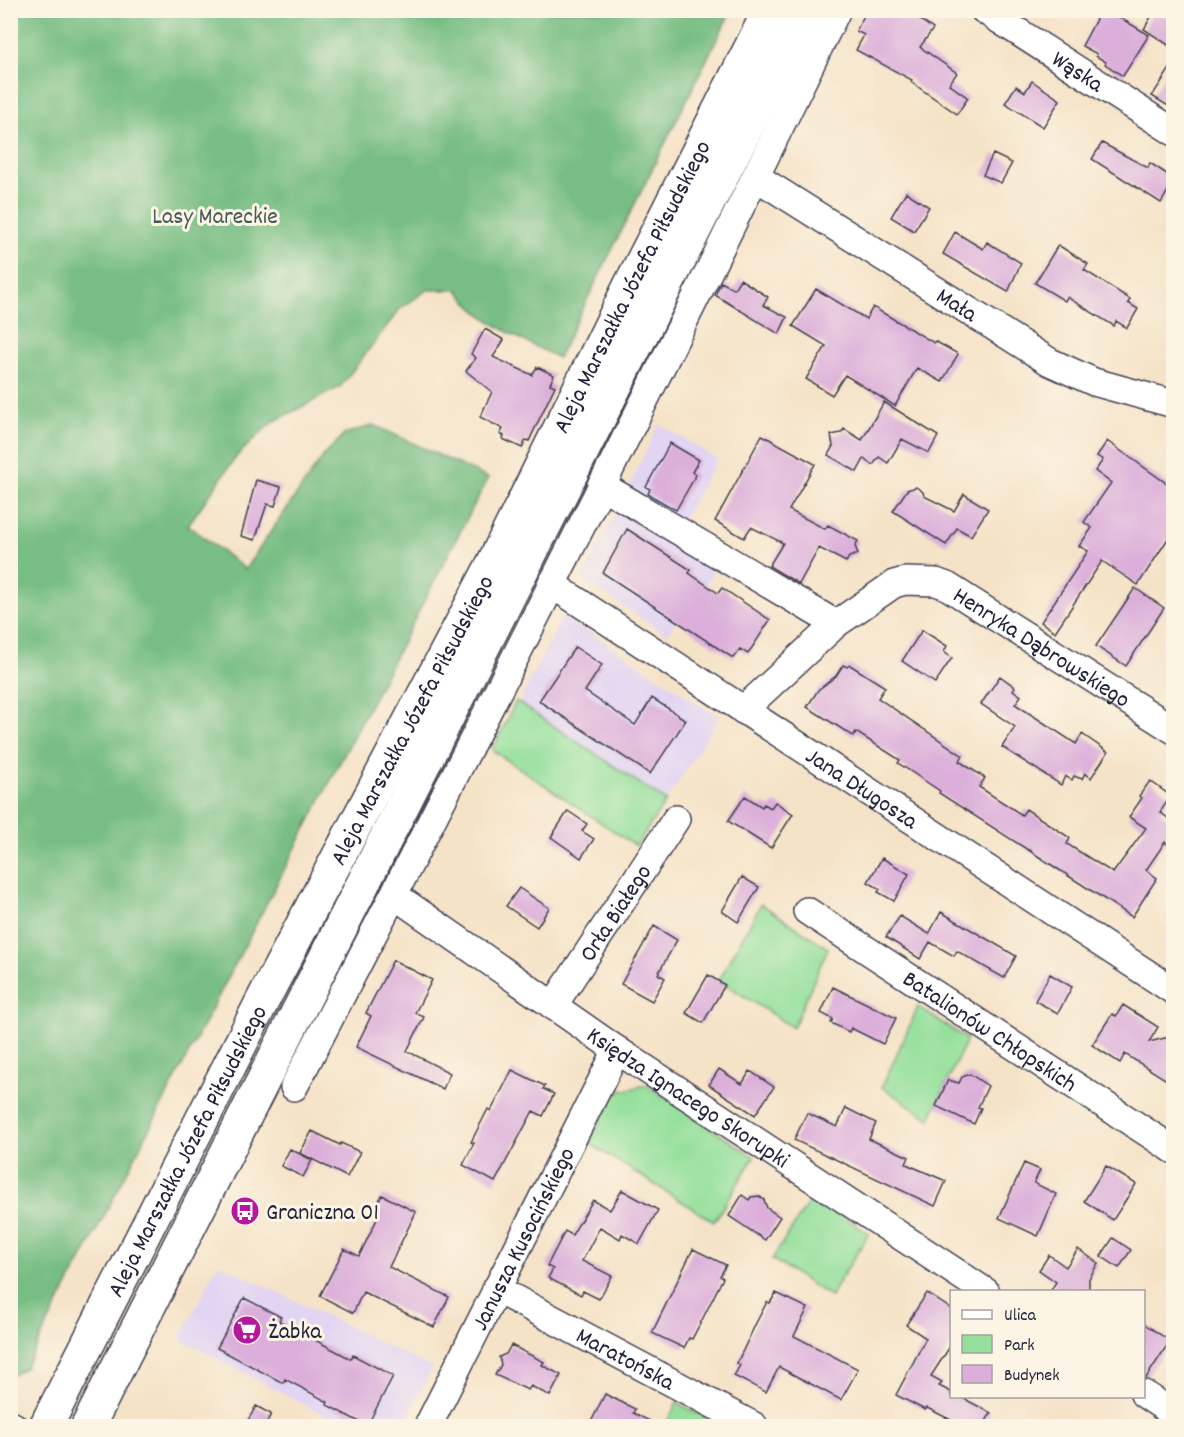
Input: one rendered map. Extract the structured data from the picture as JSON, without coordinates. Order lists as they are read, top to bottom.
{
  "streets": {
    "main road": ["Aleja Marszałka Józefa Piłsudskiego"],
    "street": [
      "Wąska",
      "Mała",
      "Henryka Dąbrowskiego",
      "Jana Długosza",
      "Orła Białego",
      "Batalionów Chłopskich",
      "Księdza Ignacego Skorupki",
      "Janusza Kusocińskiego",
      "Maratońska"
    ]
  },
  "crossings": [
    ["Orła Białego", "Księdza Ignacego Skorupki"],
    ["Księdza Ignacego Skorupki", "Janusza Kusocińskiego"],
    ["Janusza Kusocińskiego", "Maratońska"]
  ],
  "parks": ["Lasy Mareckie"],
  "places": {
    "bus stop": ["Graniczna 01"],
    "supermarket": ["Żabka"]
  },
  "legend": ["Ulica", "Park", "Budynek"]
}
